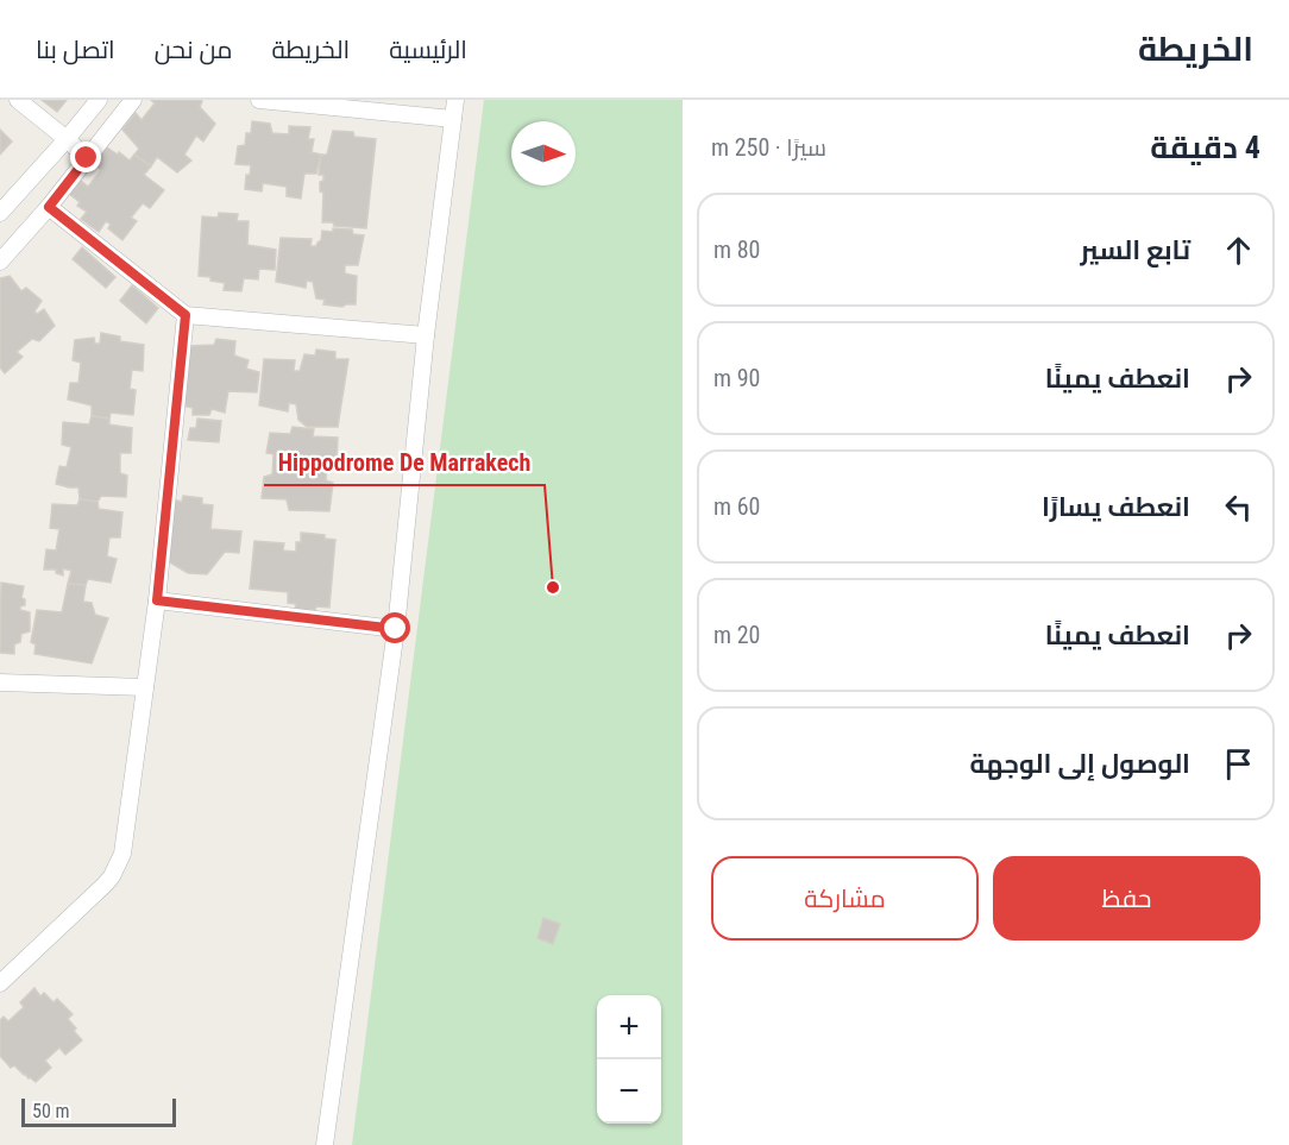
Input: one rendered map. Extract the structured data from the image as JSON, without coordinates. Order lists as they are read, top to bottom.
{
  "places": ["Hippodrome De Marrakech"],
  "scale_bar": "50 m",
  "north": "right",
  "page": {
    "header": "الخريطة",
    "nav": [
      "الرئيسية",
      "الخريطة",
      "من نحن",
      "اتصل بنا"
    ],
    "heading": ["4 دقيقة", "سيرًا · 250 m"],
    "list": [
      ["تابع السير", "80 m"],
      ["انعطف يمينًا", "90 m"],
      ["انعطف يسارًا", "60 m"],
      ["انعطف يمينًا", "20 m"],
      "الوصول إلى الوجهة"
    ],
    "buttons": ["حفظ", "مشاركة"],
    "map_buttons": ["+", "−"],
    "scale": "50 m"
  }
}
